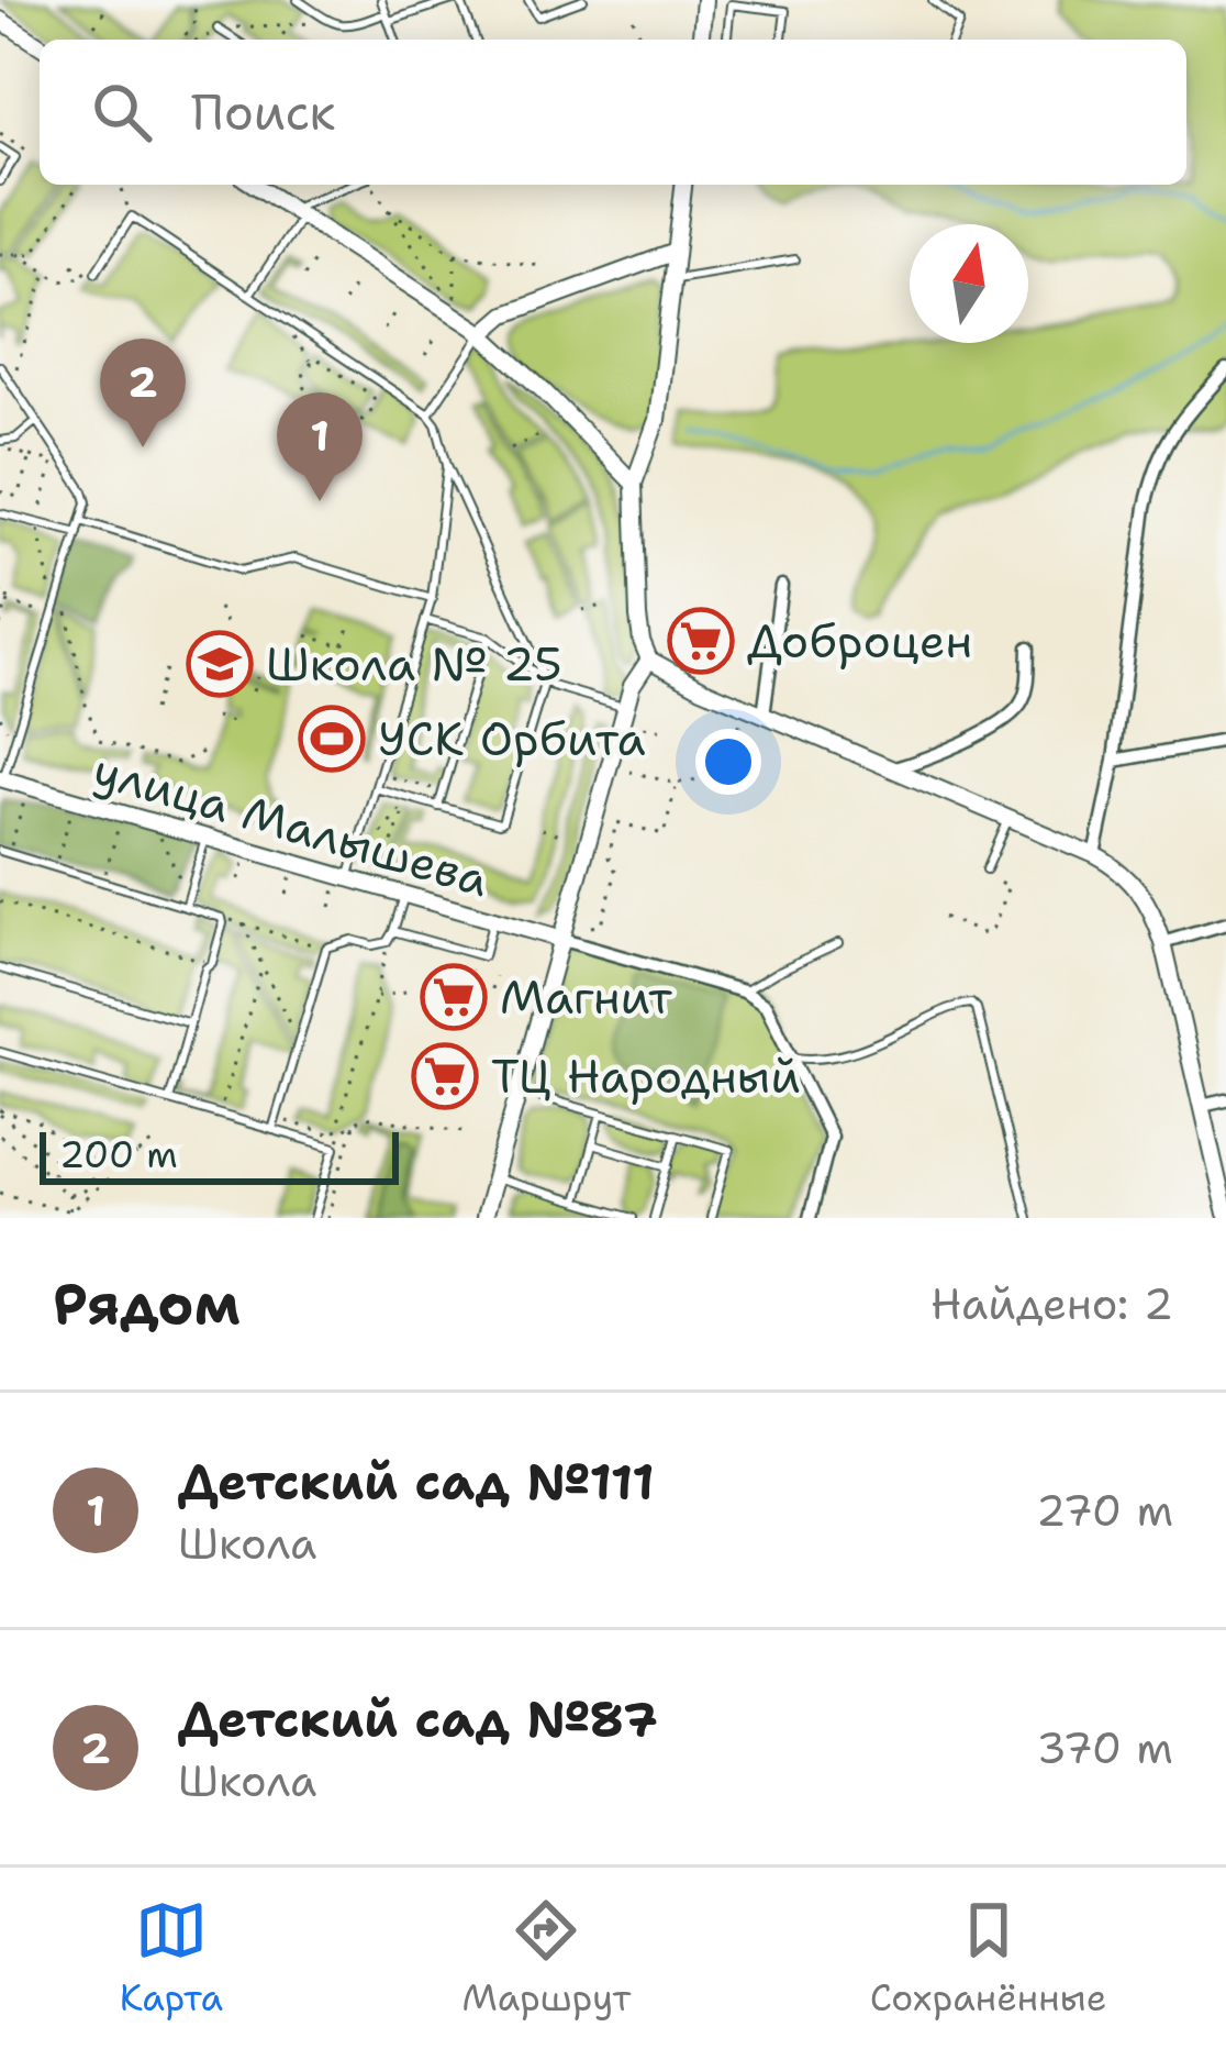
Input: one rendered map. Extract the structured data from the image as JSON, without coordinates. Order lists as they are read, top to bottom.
{
  "streets": {
    "street": ["улица Малышева"]
  },
  "places": {
    "supermarket": ["Доброцен", "Магнит", "ТЦ Народный"],
    "school or university": ["Школа № 25"],
    "sports": ["УСК Орбита"]
  },
  "scale_bar": "200 m",
  "north": "top",
  "page": {
    "search": "Поиск",
    "pins": ["2", "1"],
    "scale": "200 m",
    "heading": ["Рядом", "Найдено: 2"],
    "list": [
      {
        "mark": "1",
        "name": "Детский сад №111",
        "note": "Школа",
        "value": "270 m"
      },
      {
        "mark": "2",
        "name": "Детский сад №87",
        "note": "Школа",
        "value": "370 m"
      }
    ],
    "nav": ["Карта", "Маршрут", "Сохранённые"]
  }
}
